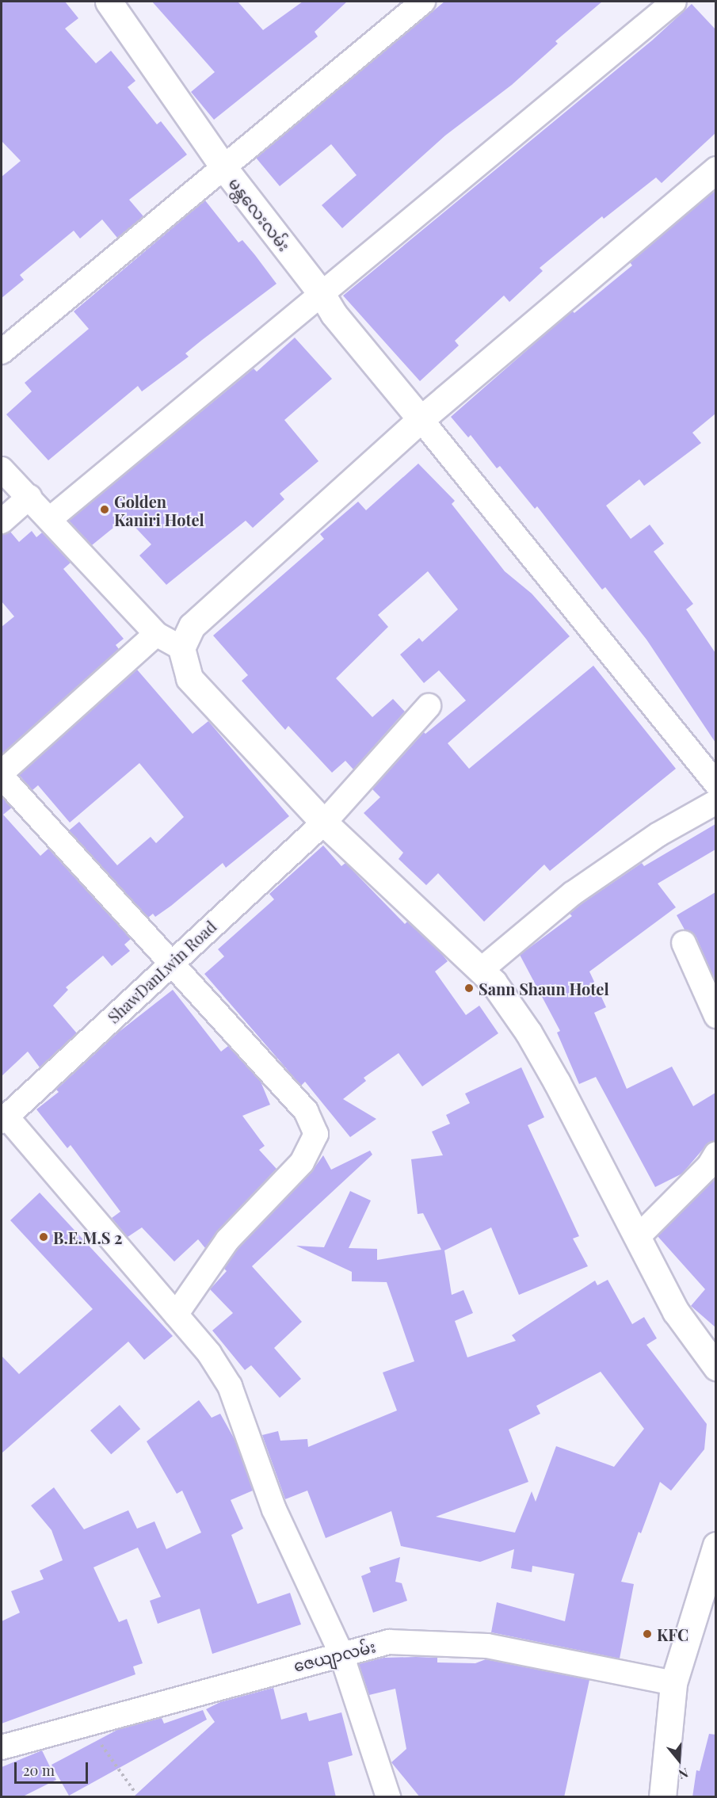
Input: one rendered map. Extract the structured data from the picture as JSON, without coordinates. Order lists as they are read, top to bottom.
{
  "streets": {
    "main road": ["မန္တလေးလမ်း"],
    "street": ["ShawDanLwin Road", "ဇေယျာလမ်း"]
  },
  "places": [
    "Golden Kaniri Hotel",
    "Sann Shaun Hotel",
    "B.E.M.S 2",
    "KFC"
  ],
  "scale_bar": "20 m",
  "north": "bottom"
}
